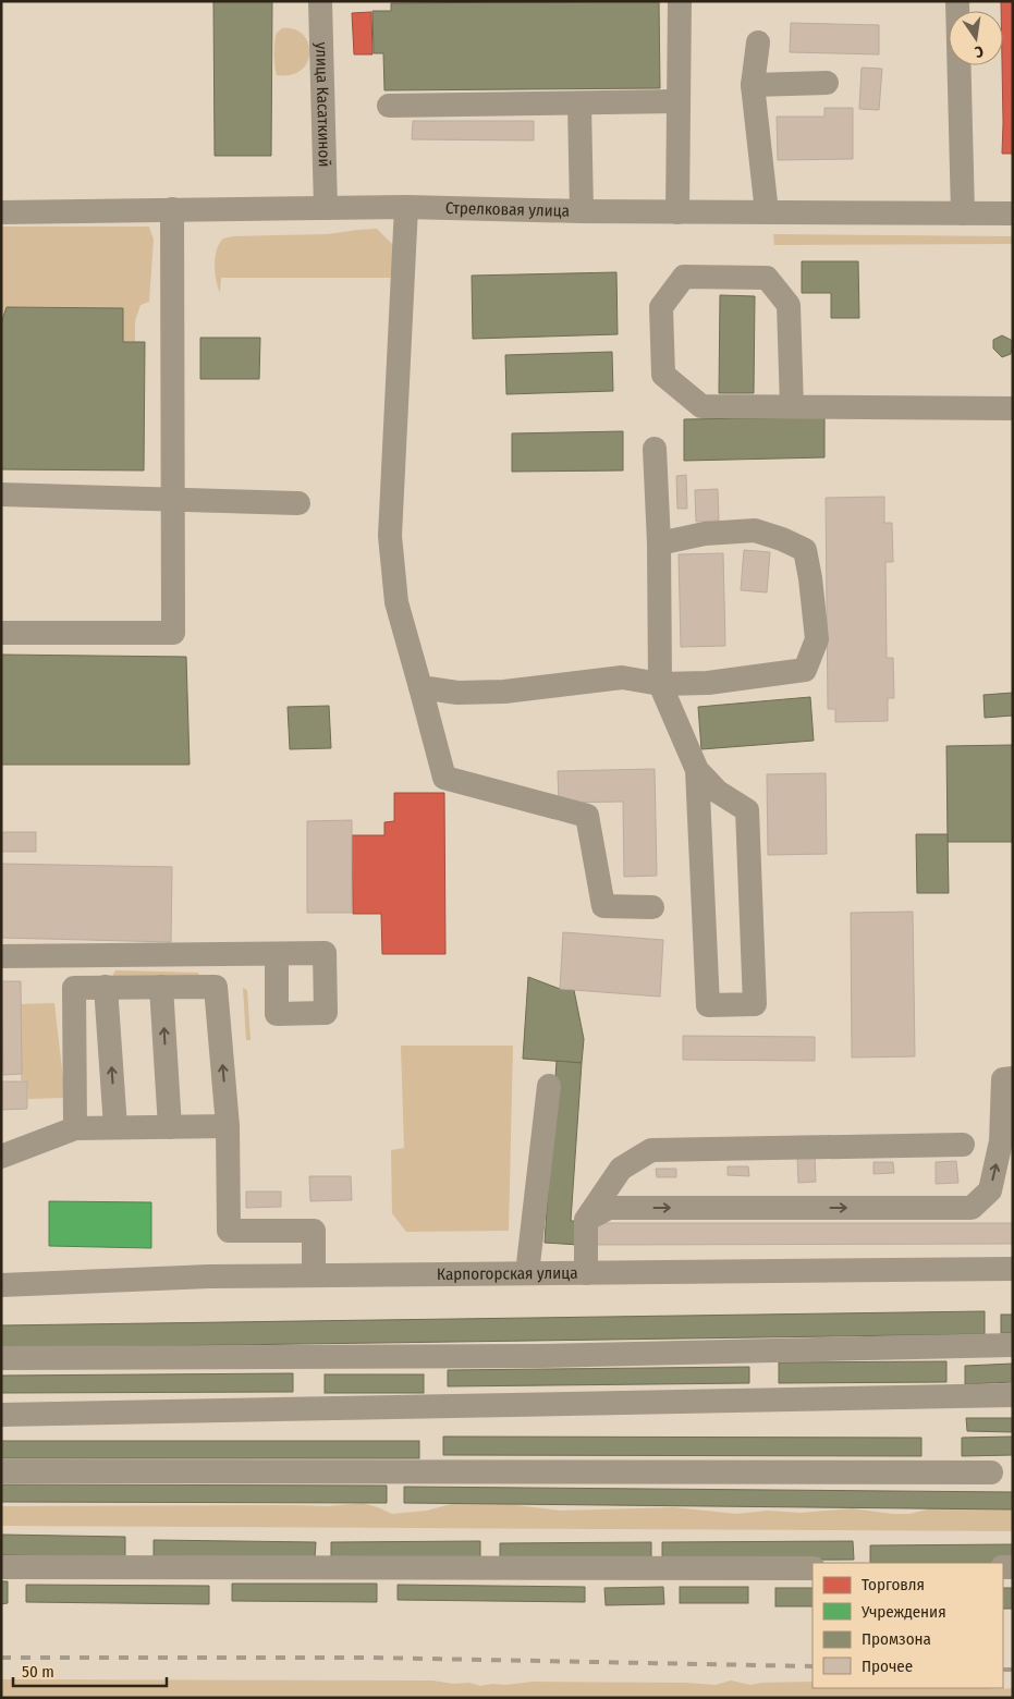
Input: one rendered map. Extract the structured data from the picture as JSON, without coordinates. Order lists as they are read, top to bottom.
{
  "streets": {
    "street": ["улица Касаткиной", "Стрелковая улица", "Карпогорская улица"]
  },
  "crossings": [
    ["улица Касаткиной", "Стрелковая улица"]
  ],
  "legend": [
    "Торговля",
    "Учреждения",
    "Промзона",
    "Прочее"
  ],
  "scale_bar": "50 m",
  "north": "bottom"
}
